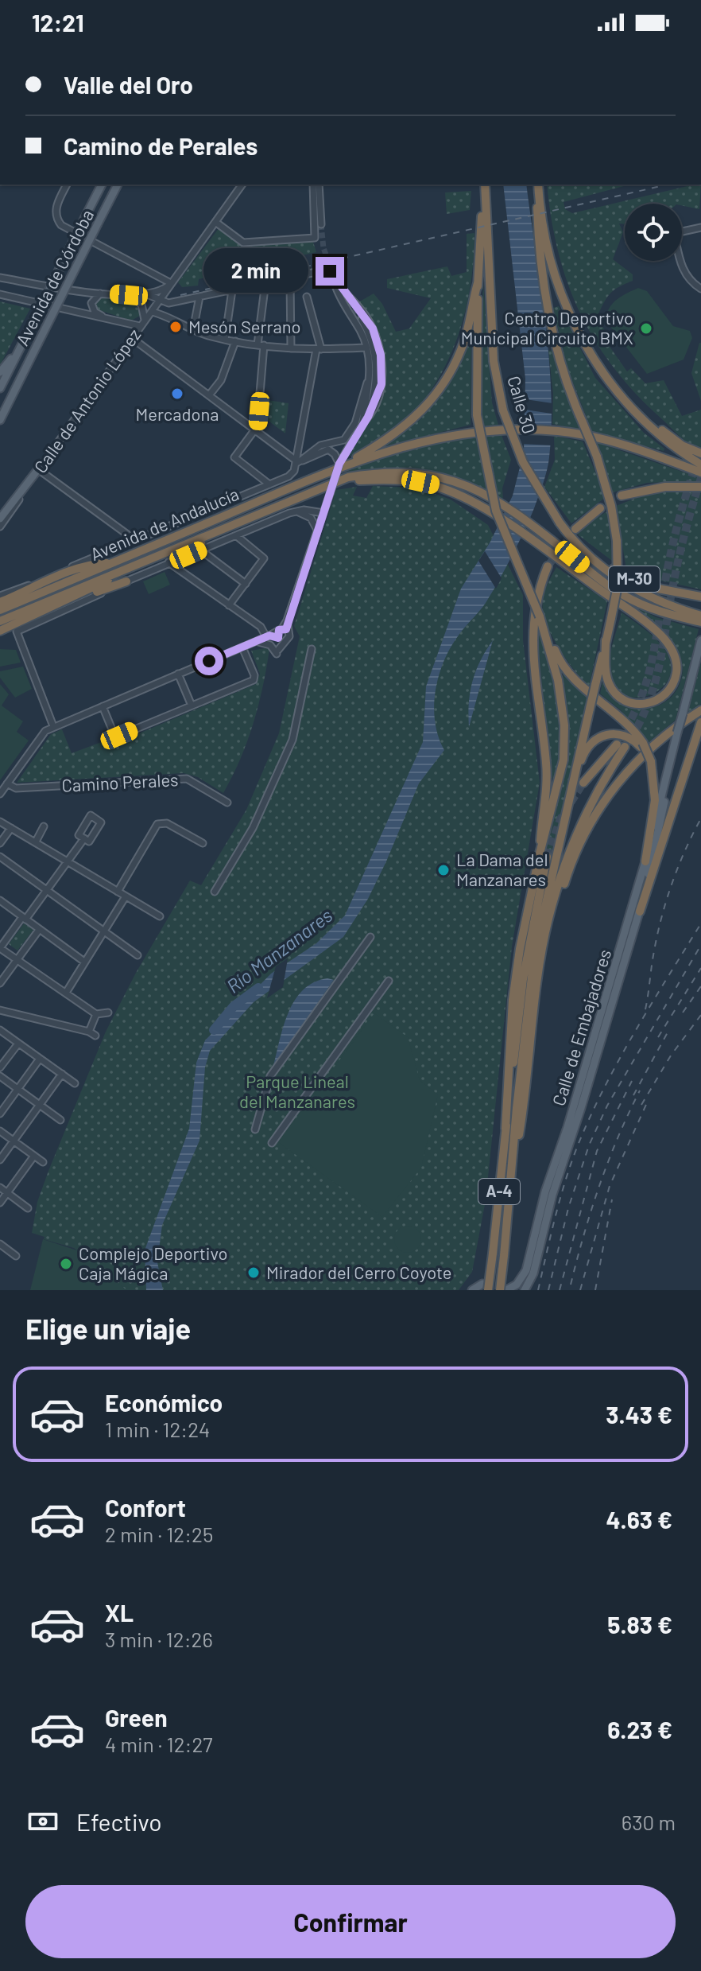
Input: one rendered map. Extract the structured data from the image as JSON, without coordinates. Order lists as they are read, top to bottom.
{
  "streets": {
    "highway": [
      "Calle 30",
      "Avenida de Andalucía",
      "M-30",
      "A-4"
    ],
    "main road": ["Avenida de Córdoba", "Calle de Embajadores"],
    "street": ["Calle de Antonio López", "Camino Perales"]
  },
  "crossings": [
    ["Calle 30", "M-30"]
  ],
  "water": ["Río Manzanares"],
  "parks": ["Parque Lineal del Manzanares"],
  "places": [
    "Mesón Serrano",
    "Centro Deportivo Municipal Circuito BMX",
    "Mercadona",
    "La Dama del Manzanares",
    "Complejo Deportivo Caja Mágica",
    "Mirador del Cerro Coyote"
  ],
  "page": {
    "status": "12:21",
    "banner": ["Valle del Oro", "Camino de Perales"],
    "bubble": "2 min",
    "heading": "Elige un viaje",
    "list": [
      {
        "name": "Económico",
        "note": "1 min · 12:24",
        "value": "3.43 €"
      },
      {
        "name": "Confort",
        "note": "2 min · 12:25",
        "value": "4.63 €"
      },
      {
        "name": "XL",
        "note": "3 min · 12:26",
        "value": "5.83 €"
      },
      {
        "name": "Green",
        "note": "4 min · 12:27",
        "value": "6.23 €"
      }
    ],
    "pay": ["Efectivo", "630 m"],
    "buttons": "Confirmar"
  }
}
